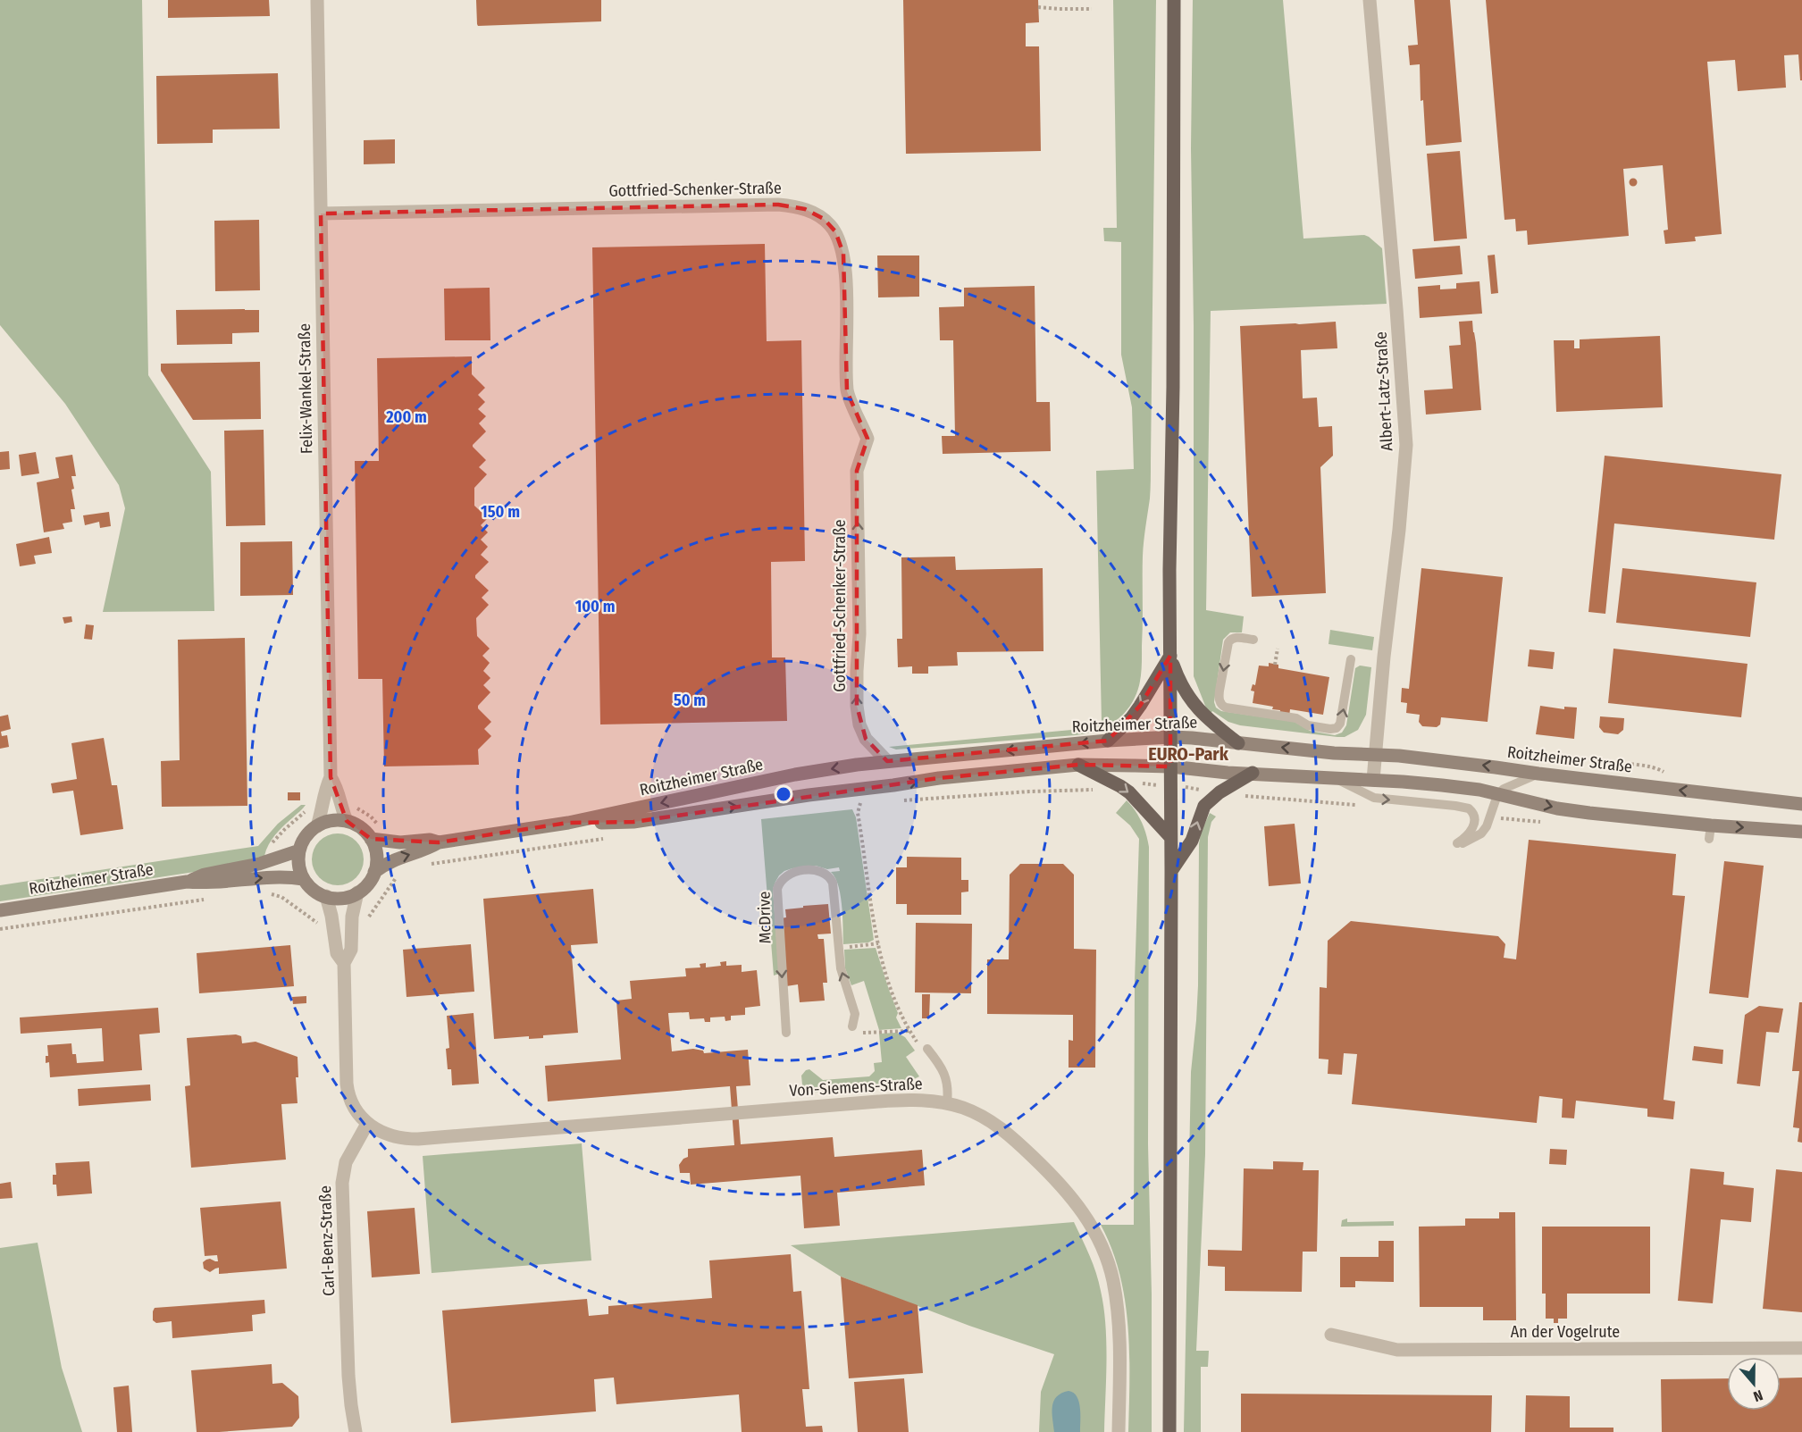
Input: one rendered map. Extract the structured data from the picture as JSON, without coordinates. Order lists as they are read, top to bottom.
{
  "streets": {
    "street": [
      "Gottfried-Schenker-Straße",
      "Felix-Wankel-Straße",
      "Albert-Latz-Straße",
      "Roitzheimer Straße",
      "Von-Siemens-Straße",
      "Carl-Benz-Straße",
      "An der Vogelrute"
    ],
    "lane": ["McDrive"]
  },
  "crossings": [
    ["Gottfried-Schenker-Straße", "Felix-Wankel-Straße"],
    ["Gottfried-Schenker-Straße", "Roitzheimer Straße"],
    ["Felix-Wankel-Straße", "Roitzheimer Straße"],
    ["Albert-Latz-Straße", "Roitzheimer Straße"],
    ["Von-Siemens-Straße", "Carl-Benz-Straße"]
  ],
  "districts": ["EURO-Park"],
  "north": "bottom",
  "rings": [
    "200 m",
    "150 m",
    "100 m",
    "50 m"
  ]
}
